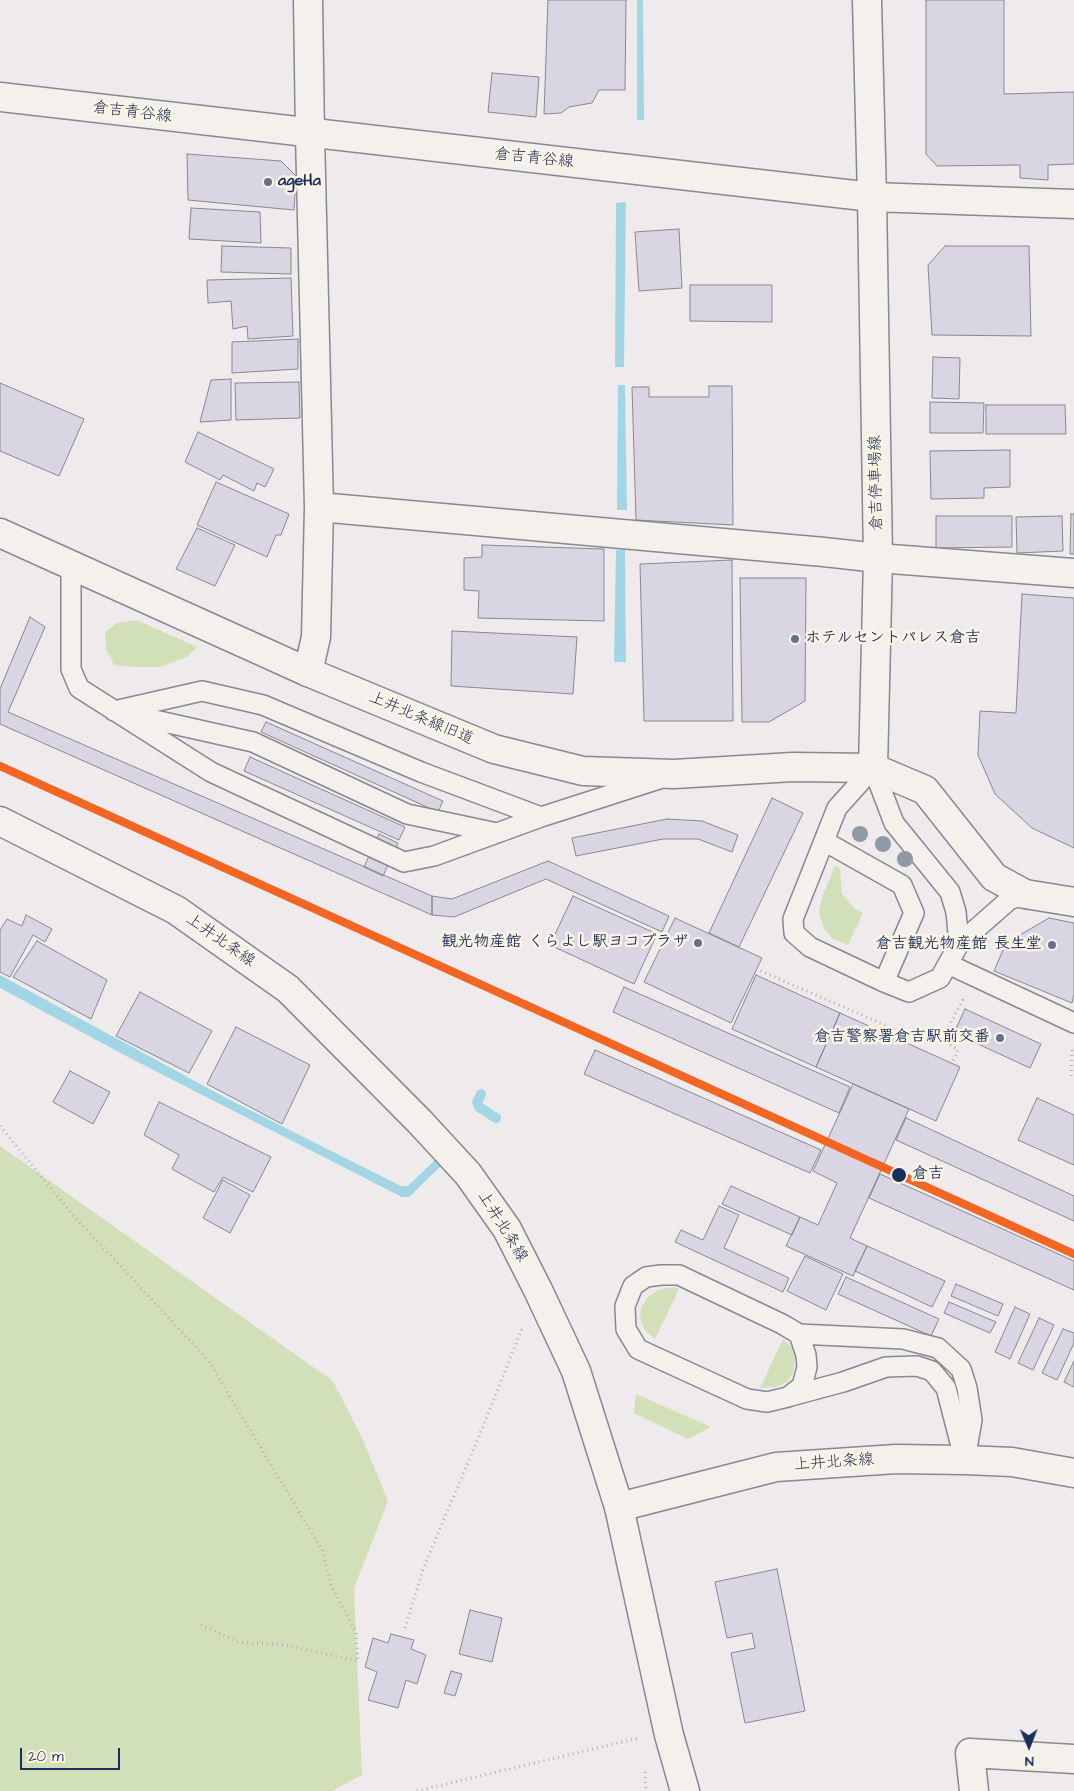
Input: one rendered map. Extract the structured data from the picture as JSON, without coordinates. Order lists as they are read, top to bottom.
{
  "streets": {
    "main road": [
      "倉吉青谷線",
      "倉吉停車場線",
      "上井北条線旧道",
      "上井北条線"
    ]
  },
  "crossings": [
    ["倉吉青谷線", "倉吉停車場線"],
    ["倉吉停車場線", "上井北条線旧道"]
  ],
  "places": [
    "ageHa",
    "ホテルセントパレス倉吉",
    "観光物産館 くらよし駅ヨコプラザ",
    "倉吉観光物産館 長生堂",
    "倉吉警察署倉吉駅前交番",
    "倉吉"
  ],
  "scale_bar": "20 m",
  "north": "bottom"
}
